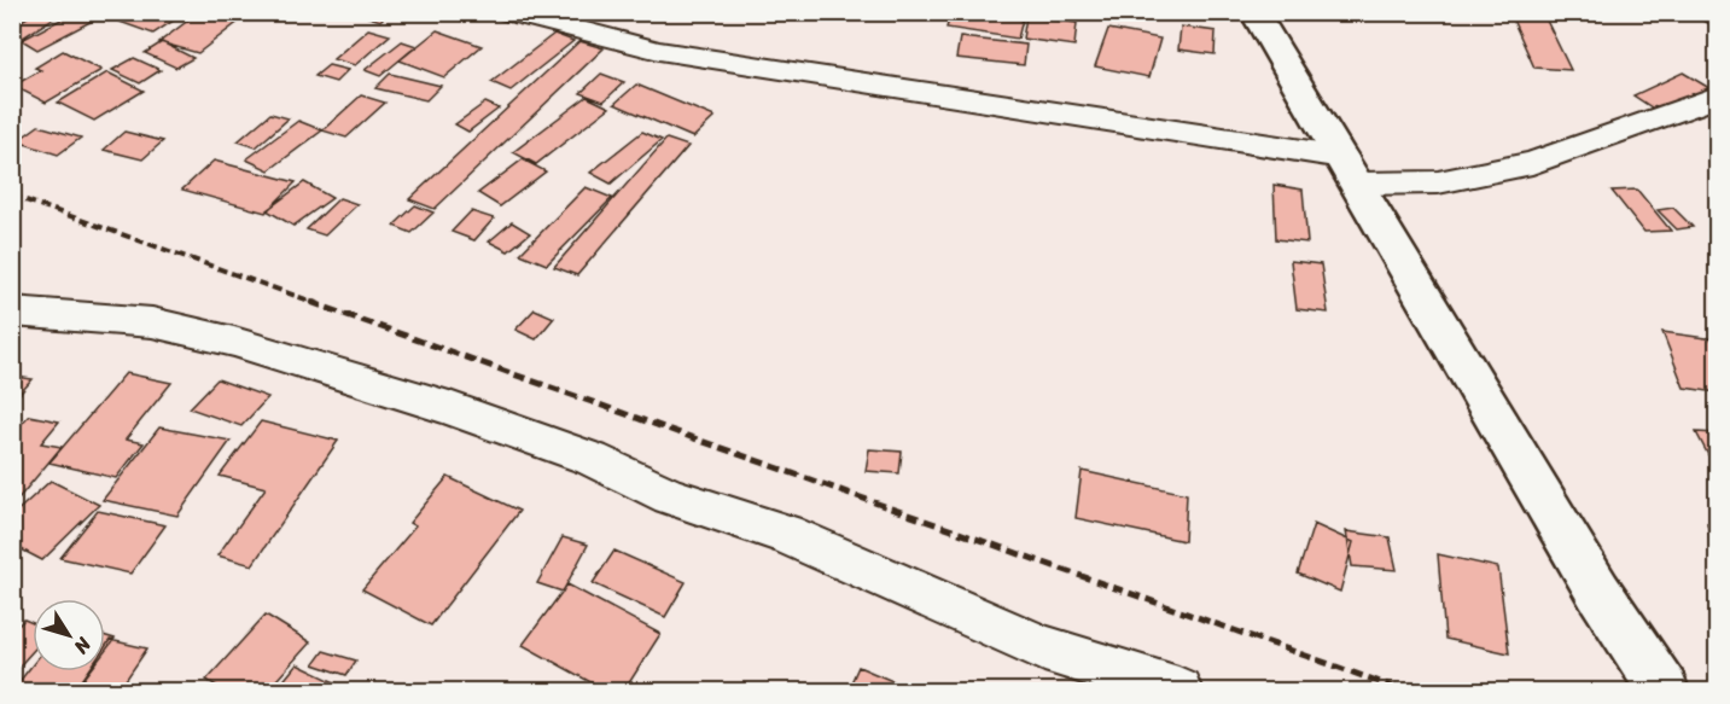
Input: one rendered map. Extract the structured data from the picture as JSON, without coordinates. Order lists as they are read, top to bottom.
{
  "north": "bottom right"
}
